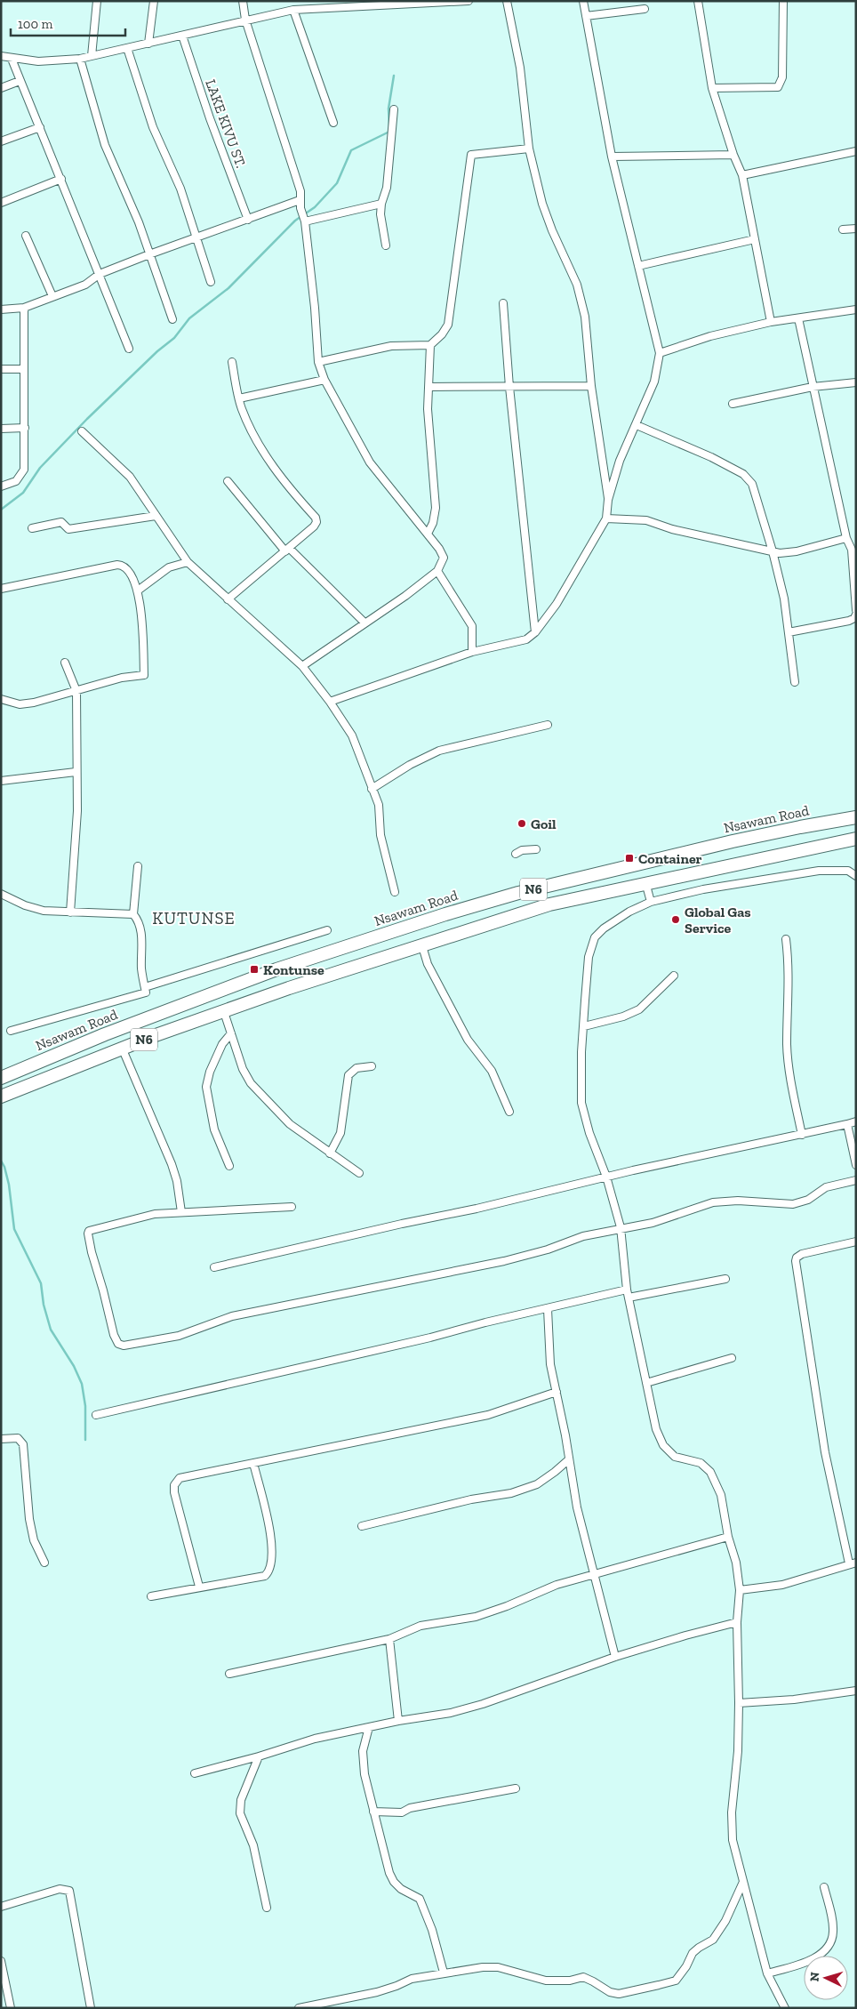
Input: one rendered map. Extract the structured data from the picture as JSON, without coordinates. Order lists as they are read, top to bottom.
{
  "streets": {
    "highway": ["Nsawam Road", "N6"],
    "street": ["LAKE KIVU ST."]
  },
  "districts": ["KUTUNSE"],
  "places": {
    "other": ["Goil", "Global Gas Service"],
    "transit": ["Container", "Kontunse"]
  },
  "scale_bar": "100 m",
  "north": "left"
}
